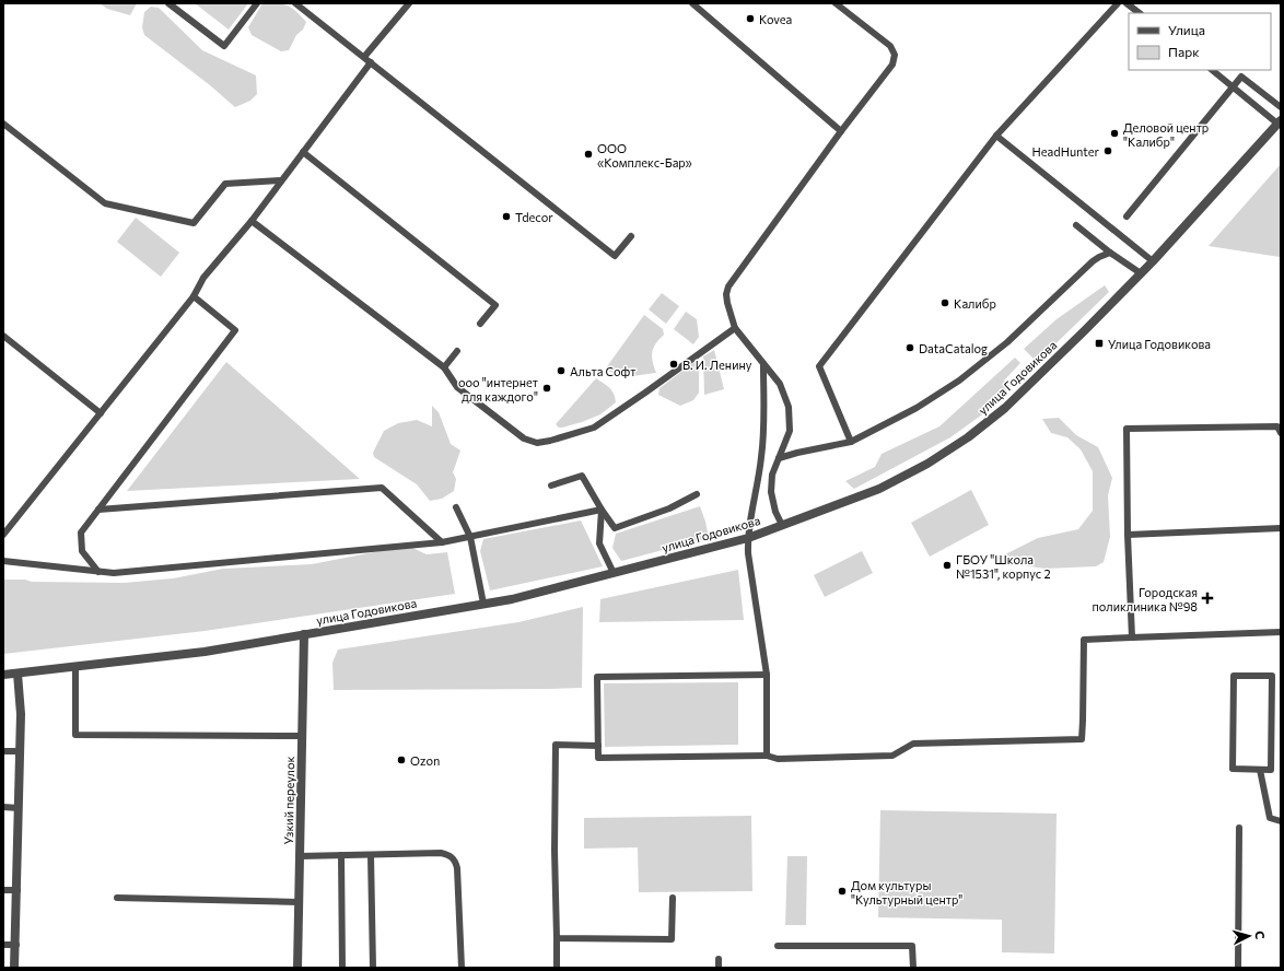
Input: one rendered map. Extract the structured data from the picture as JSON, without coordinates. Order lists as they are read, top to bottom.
{
  "streets": {
    "street": ["улица Годовикова", "Узкий переулок"]
  },
  "crossings": [
    ["улица Годовикова", "Узкий переулок"]
  ],
  "places": {
    "other": [
      "Kovea",
      "Деловой центр \"Калибр\"",
      "HeadHunter",
      "ООО «Комплекс-Бар»",
      "Tdecor",
      "Калибр",
      "DataCatalog",
      "В. И. Ленину",
      "Альта Софт",
      "ооо \"интернет для каждого\"",
      "ГБОУ \"Школа №1531\", корпус 2",
      "Ozon",
      "Дом культуры \"Культурный центр\""
    ],
    "transit": ["Улица Годовикова"],
    "health": ["Городская поликлиника №98"]
  },
  "legend": ["Улица", "Парк"],
  "north": "right"
}
